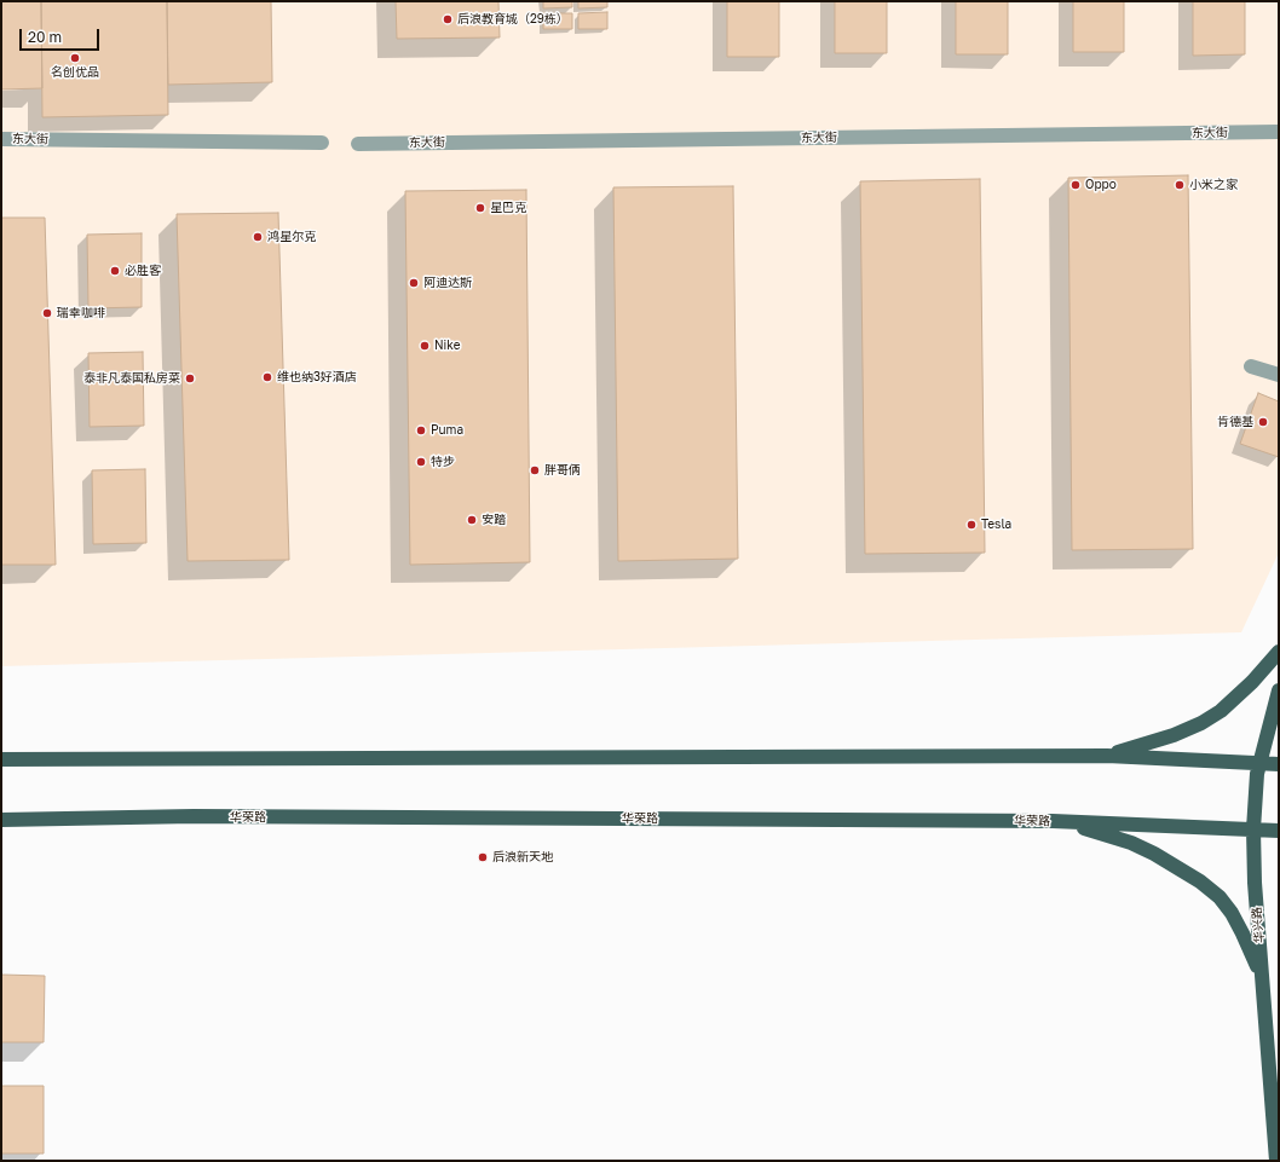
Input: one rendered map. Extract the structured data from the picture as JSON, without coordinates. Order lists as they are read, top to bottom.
{
  "streets": {
    "main road": ["华荣路", "华兴路"],
    "street": ["东大街"]
  },
  "crossings": [
    ["华荣路", "华兴路"]
  ],
  "places": [
    "后浪教育城（29栋）",
    "名创优品",
    "Oppo",
    "小米之家",
    "星巴克",
    "鸿星尔克",
    "必胜客",
    "阿迪达斯",
    "瑞幸咖啡",
    "Nike",
    "维也纳3好酒店",
    "泰非凡泰国私房菜",
    "肯德基",
    "Puma",
    "特步",
    "胖哥俩",
    "安踏",
    "Tesla",
    "后浪新天地"
  ],
  "scale_bar": "20 m"
}
